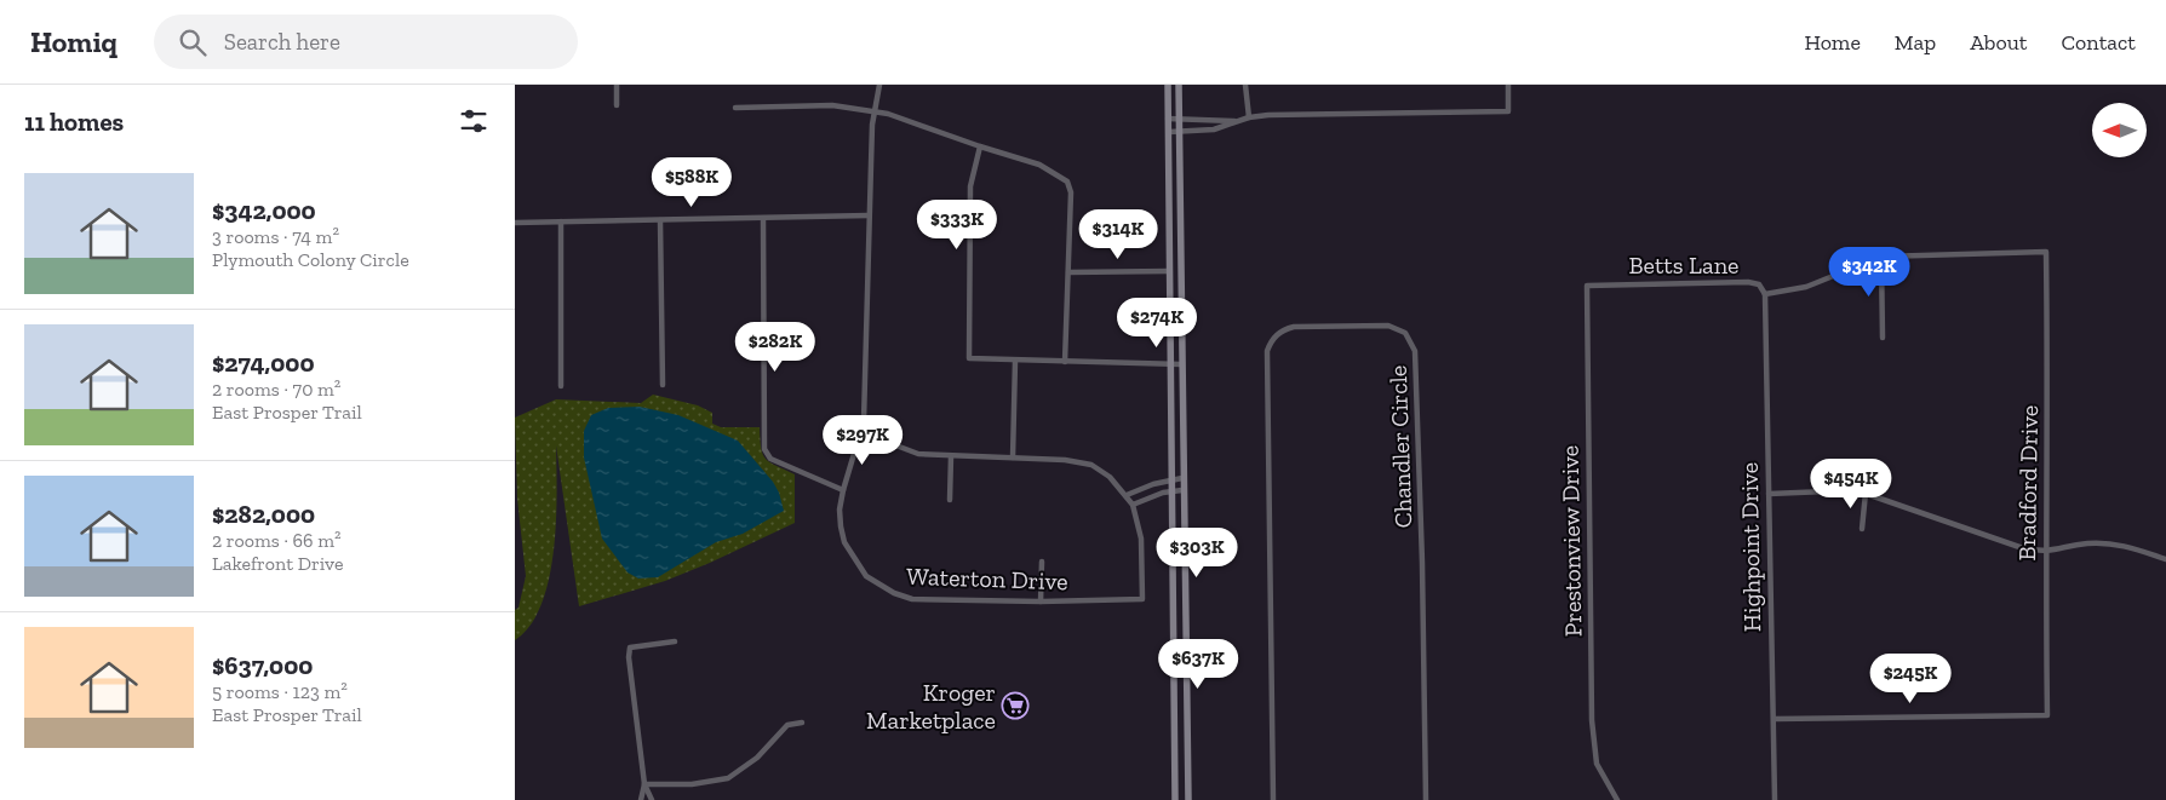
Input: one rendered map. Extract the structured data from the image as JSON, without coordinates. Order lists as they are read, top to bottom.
{
  "streets": {
    "street": [
      "Betts Lane",
      "Chandler Circle",
      "Bradford Drive",
      "Prestonview Drive",
      "Highpoint Drive",
      "Waterton Drive"
    ]
  },
  "crossings": [
    ["Betts Lane", "Prestonview Drive"],
    ["Betts Lane", "Highpoint Drive"],
    ["Bradford Drive", "Highpoint Drive"]
  ],
  "places": {
    "supermarket": ["Kroger Marketplace"]
  },
  "north": "left",
  "page": {
    "header": "Homiq",
    "search": "Search here",
    "nav": [
      "Home",
      "Map",
      "About",
      "Contact"
    ],
    "heading": "11 homes",
    "list": [
      {
        "name": "$342,000",
        "note": "3 rooms · 74 m² · Plymouth Colony Circle"
      },
      {
        "name": "$274,000",
        "note": "2 rooms · 70 m² · East Prosper Trail"
      },
      {
        "name": "$282,000",
        "note": "2 rooms · 66 m² · Lakefront Drive"
      },
      {
        "name": "$637,000",
        "note": "5 rooms · 123 m² · East Prosper Trail"
      }
    ],
    "price": [
      "$588K",
      "$333K",
      "$314K",
      "$342K",
      "$274K",
      "$282K",
      "$297K",
      "$454K",
      "$303K",
      "$637K",
      "$245K"
    ]
  }
}
